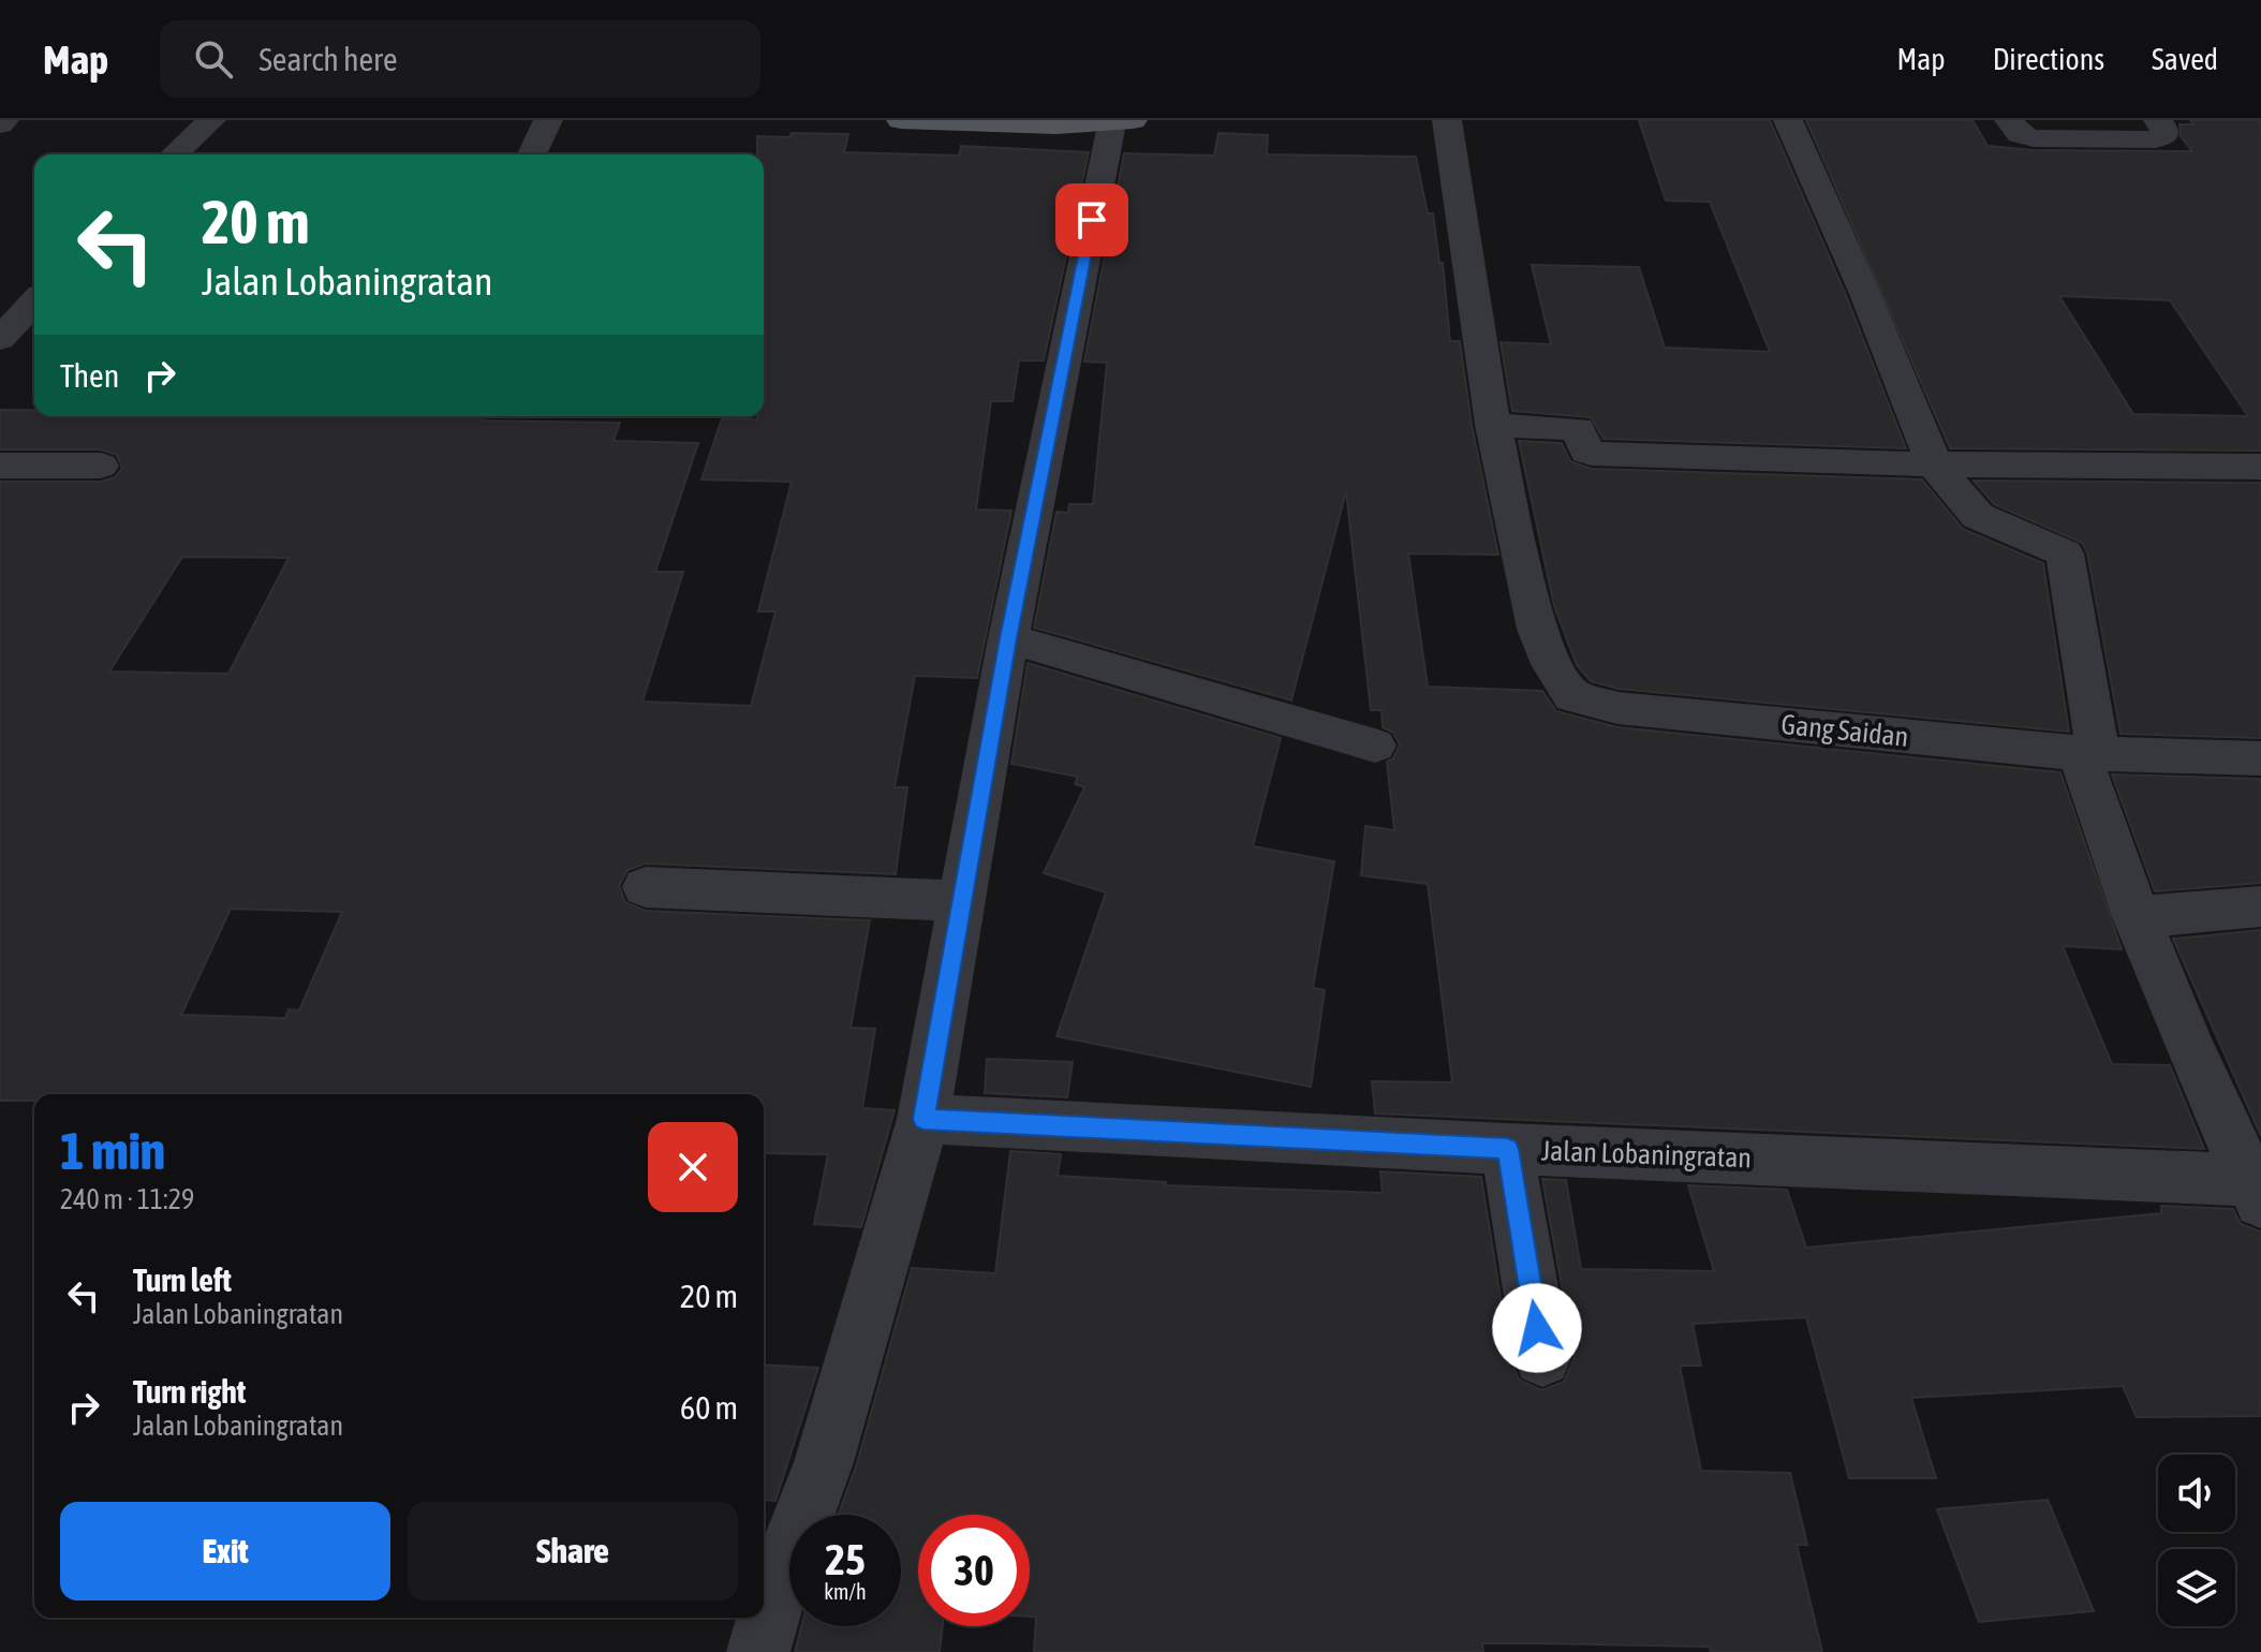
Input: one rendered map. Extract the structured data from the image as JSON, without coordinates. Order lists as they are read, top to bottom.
{
  "streets": {
    "street": ["Gang Saidan", "Jalan Lobaningratan"]
  },
  "page": {
    "header": "Map",
    "search": "Search here",
    "nav": ["Map", "Directions", "Saved"],
    "turn": ["20 m", "Jalan Lobaningratan"],
    "then": "Then",
    "heading": ["1 min", "240 m · 11:29"],
    "list": [
      {
        "name": "Turn left",
        "note": "Jalan Lobaningratan",
        "value": "20 m"
      },
      {
        "name": "Turn right",
        "note": "Jalan Lobaningratan",
        "value": "60 m"
      }
    ],
    "buttons": ["Exit", "Share"],
    "speed": "25 km/h",
    "limit": "30"
  }
}
